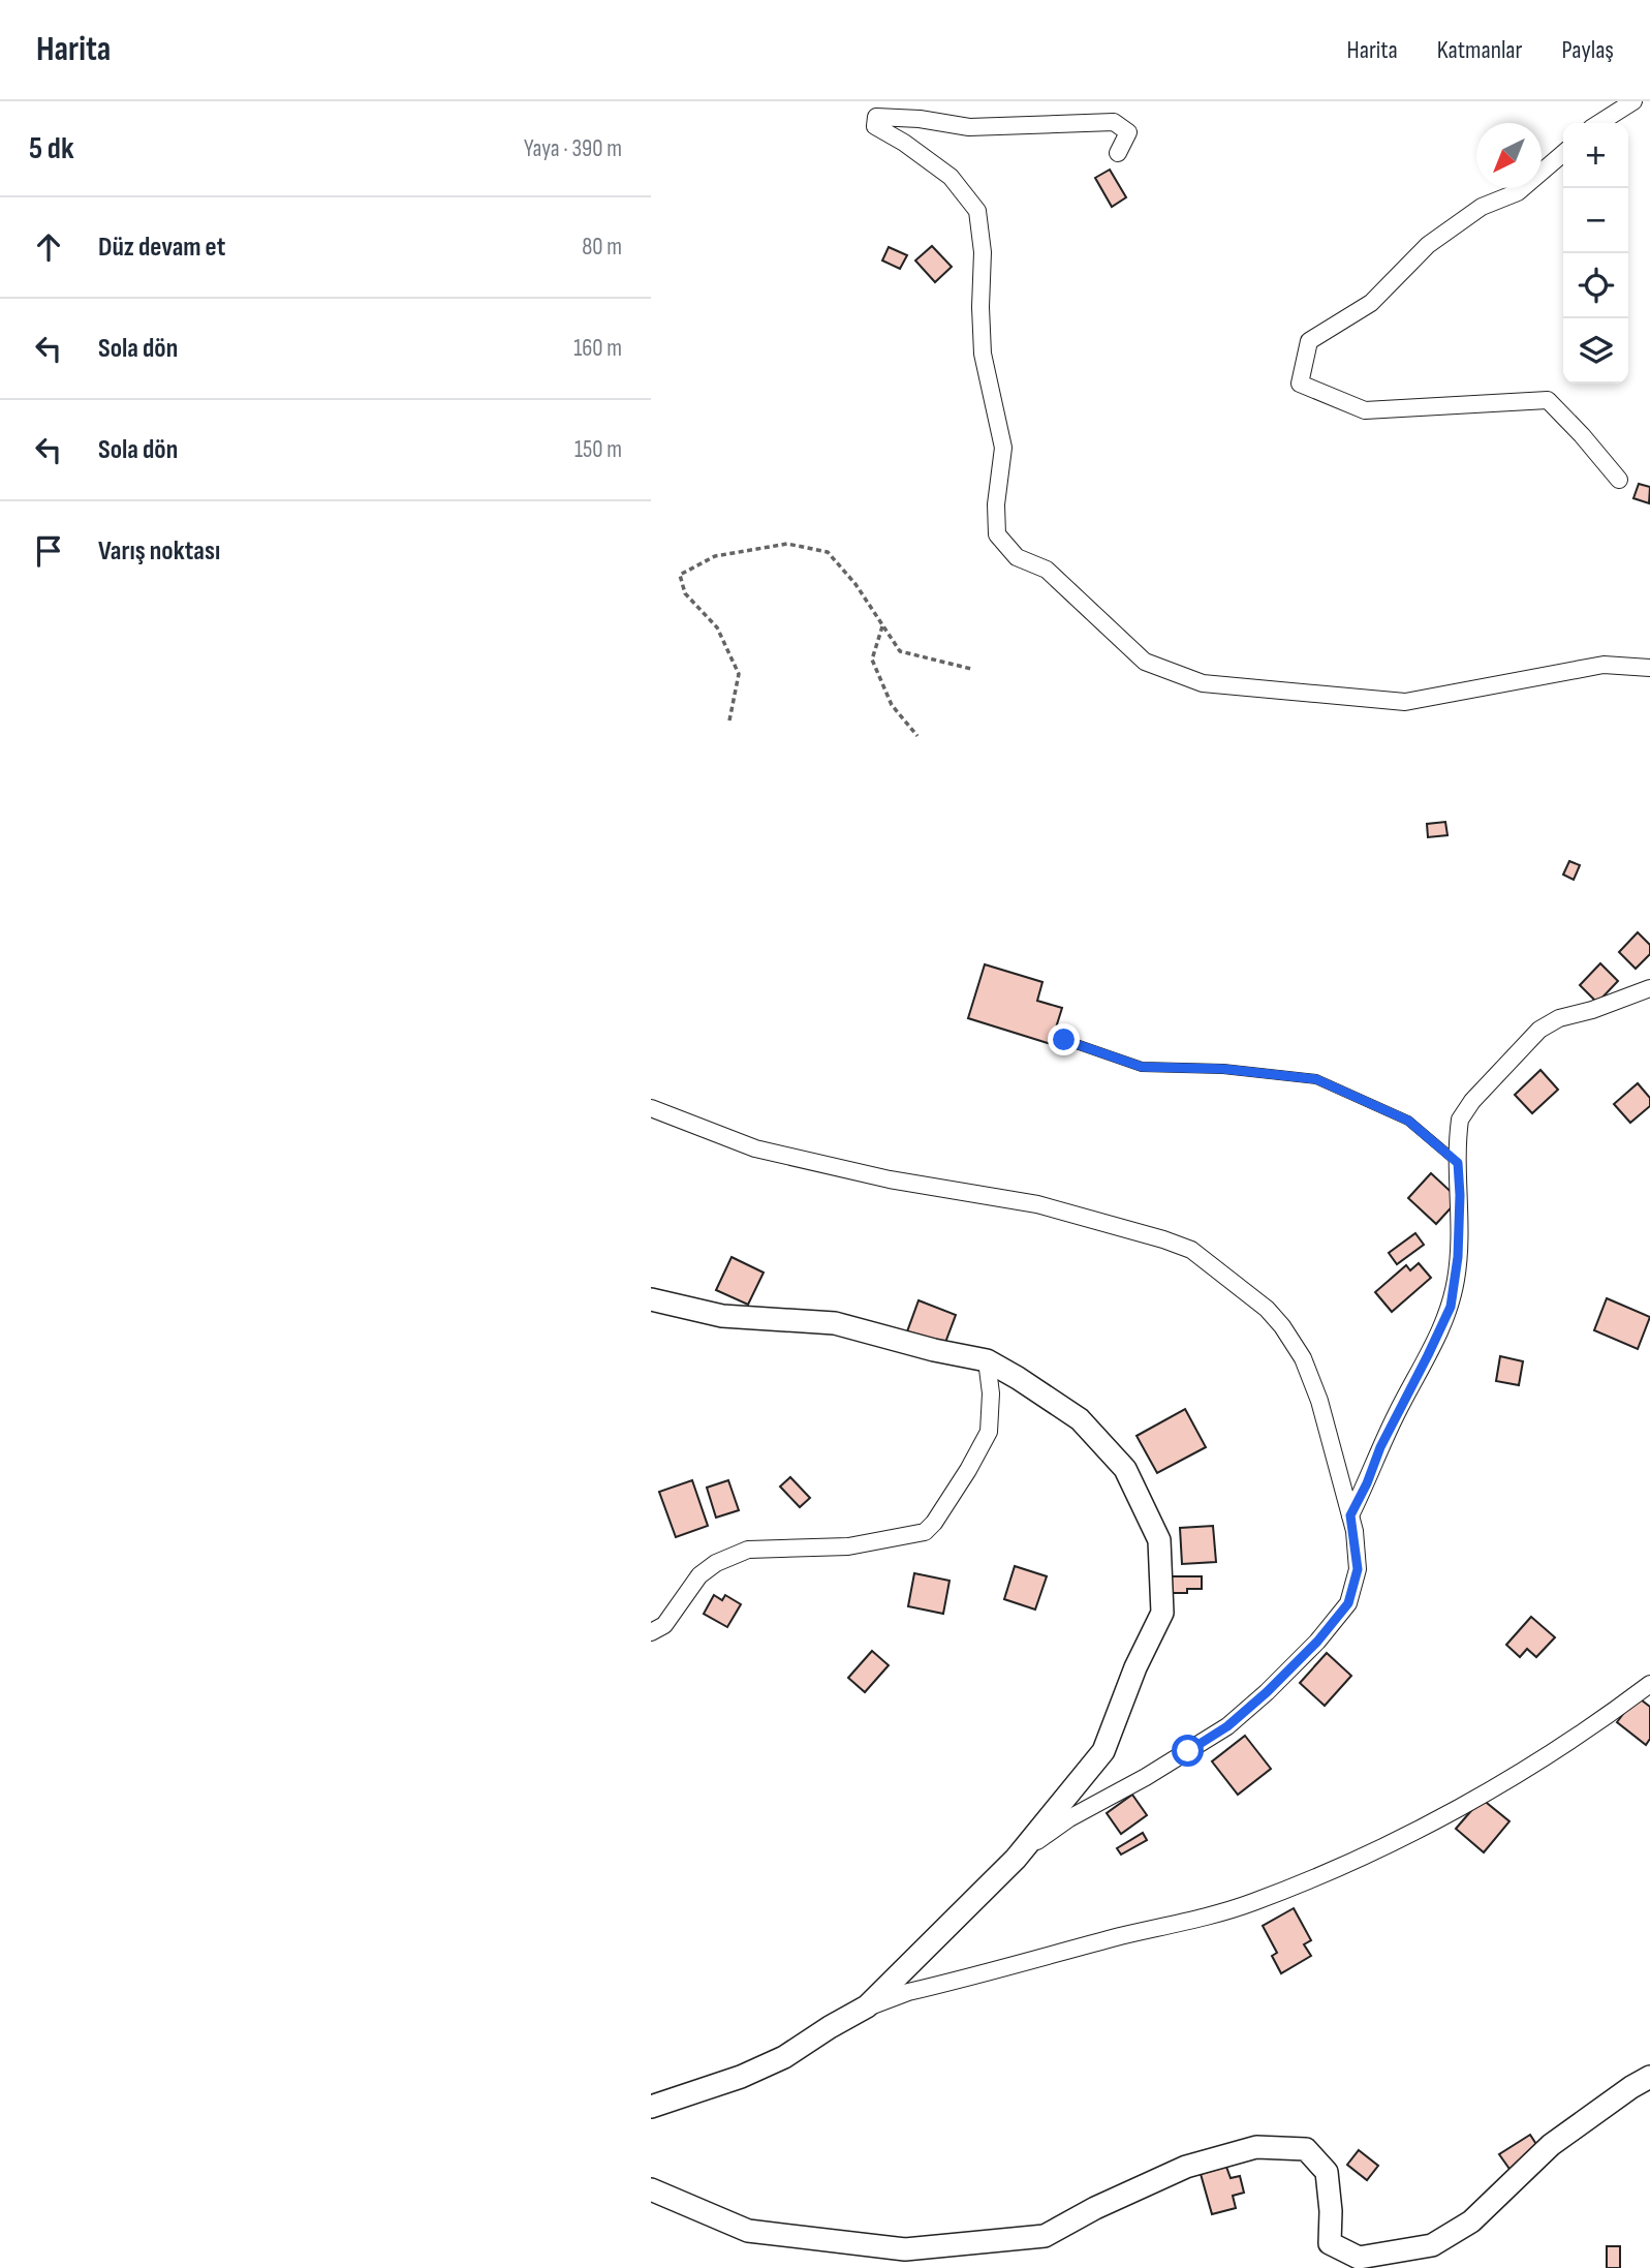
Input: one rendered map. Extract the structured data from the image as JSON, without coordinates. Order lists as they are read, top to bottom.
{
  "north": "bottom left",
  "page": {
    "header": "Harita",
    "nav": ["Harita", "Katmanlar", "Paylaş"],
    "heading": ["5 dk", "Yaya · 390 m"],
    "map_buttons": ["+", "−"],
    "list": [
      ["Düz devam et", "80 m"],
      ["Sola dön", "160 m"],
      ["Sola dön", "150 m"],
      "Varış noktası"
    ]
  }
}
